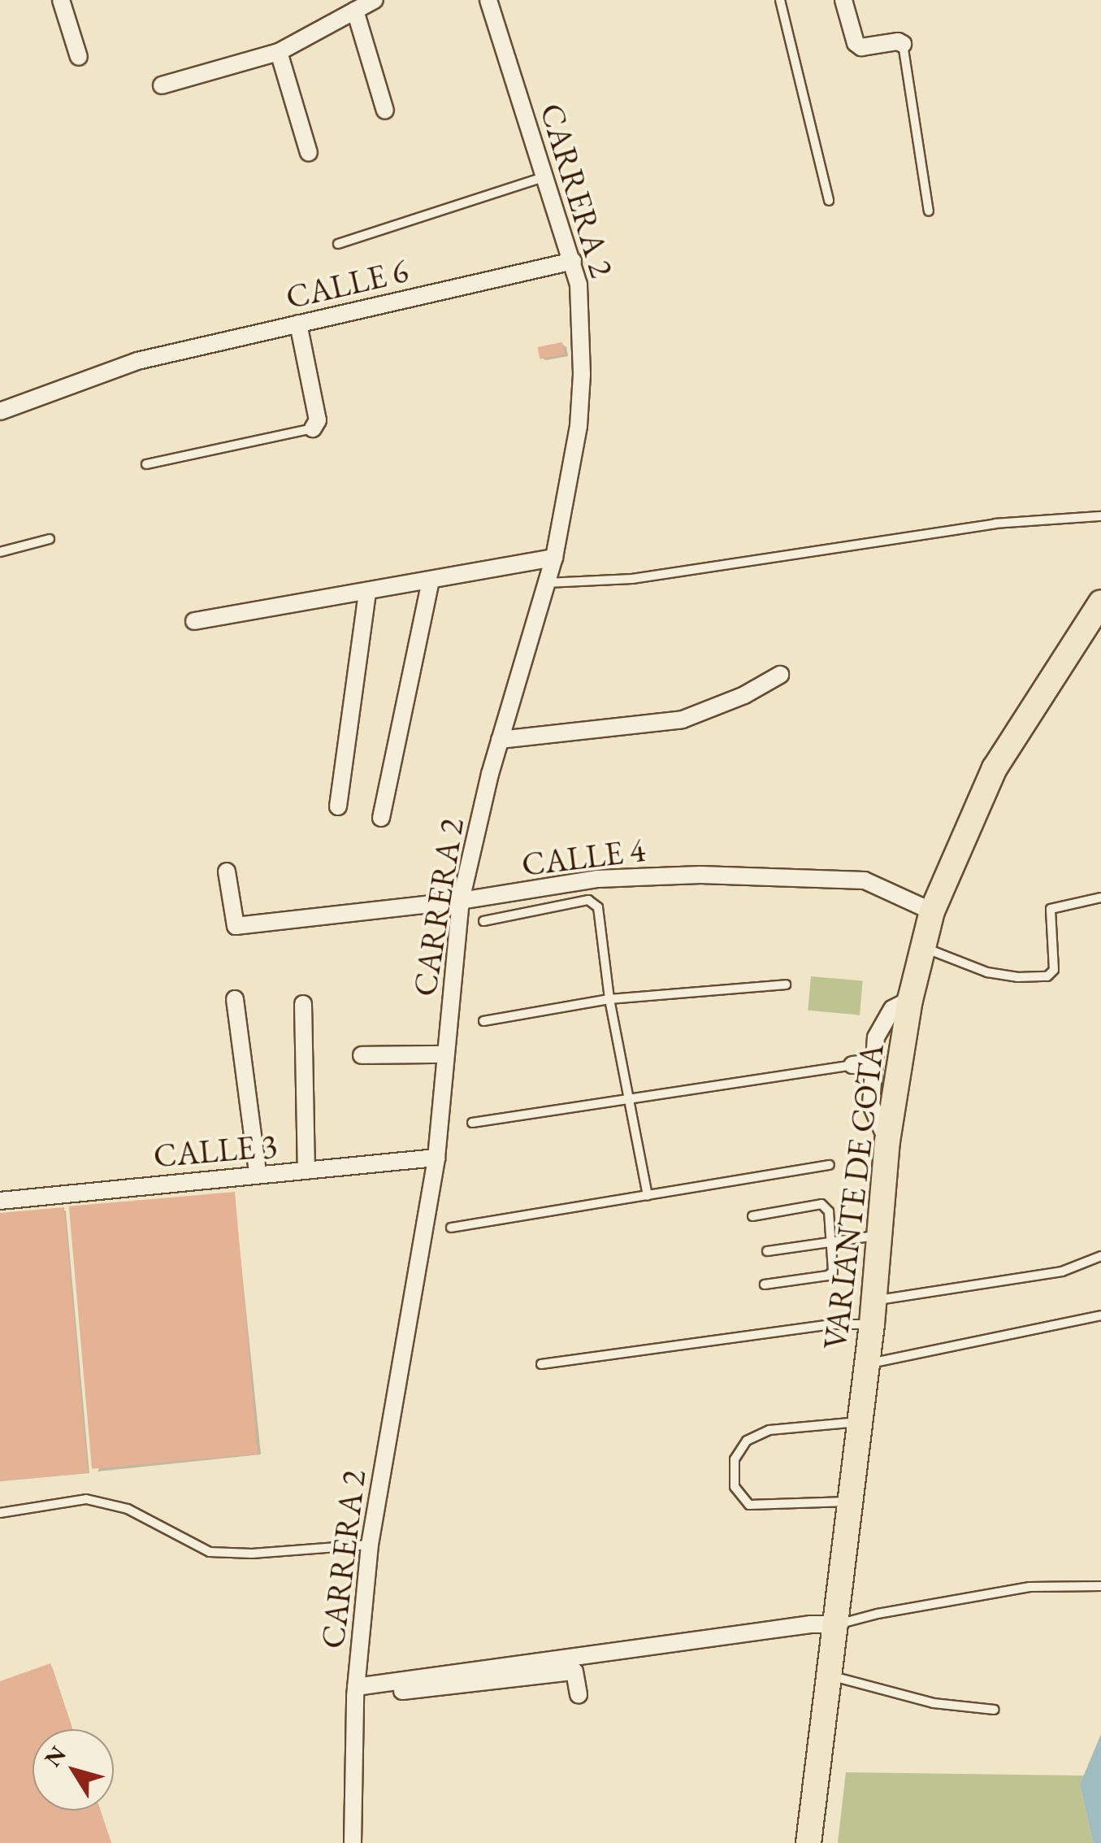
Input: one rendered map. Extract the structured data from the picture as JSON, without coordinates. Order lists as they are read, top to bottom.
{
  "streets": {
    "main road": ["VARIANTE DE COTA"],
    "street": [
      "CARRERA 2",
      "CALLE 6",
      "CALLE 4",
      "CALLE 3"
    ]
  },
  "crossings": [
    ["CARRERA 2", "CALLE 6"],
    ["CARRERA 2", "CALLE 4"],
    ["CARRERA 2", "CALLE 3"],
    ["CALLE 4", "VARIANTE DE COTA"]
  ],
  "north": "top left"
}
